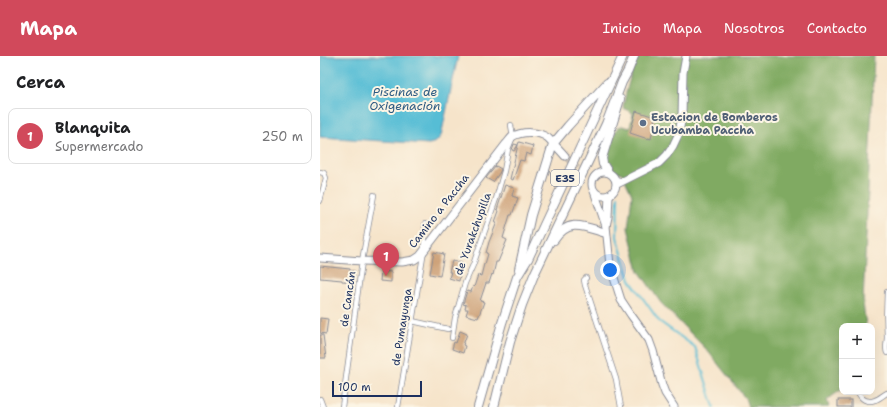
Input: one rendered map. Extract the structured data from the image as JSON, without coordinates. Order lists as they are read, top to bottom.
{
  "streets": {
    "highway": ["E35"],
    "main road": ["Camino a Paccha"],
    "street": ["de Yurakchupilla", "de Cancán", "de Pumayunga"]
  },
  "crossings": [
    ["Camino a Paccha", "de Yurakchupilla"],
    ["Camino a Paccha", "de Cancán"],
    ["Camino a Paccha", "de Pumayunga"]
  ],
  "water": ["Piscinas de Oxigenación"],
  "places": ["Estacion de Bomberos Ucubamba Paccha"],
  "scale_bar": "100 m",
  "page": {
    "header": "Mapa",
    "nav": [
      "Inicio",
      "Mapa",
      "Nosotros",
      "Contacto"
    ],
    "heading": "Cerca",
    "list": [
      {
        "mark": "1",
        "name": "Blanquita",
        "note": "Supermercado",
        "value": "250 m"
      }
    ],
    "pins": "1",
    "map_buttons": ["+", "−"],
    "scale": "100 m"
  }
}
